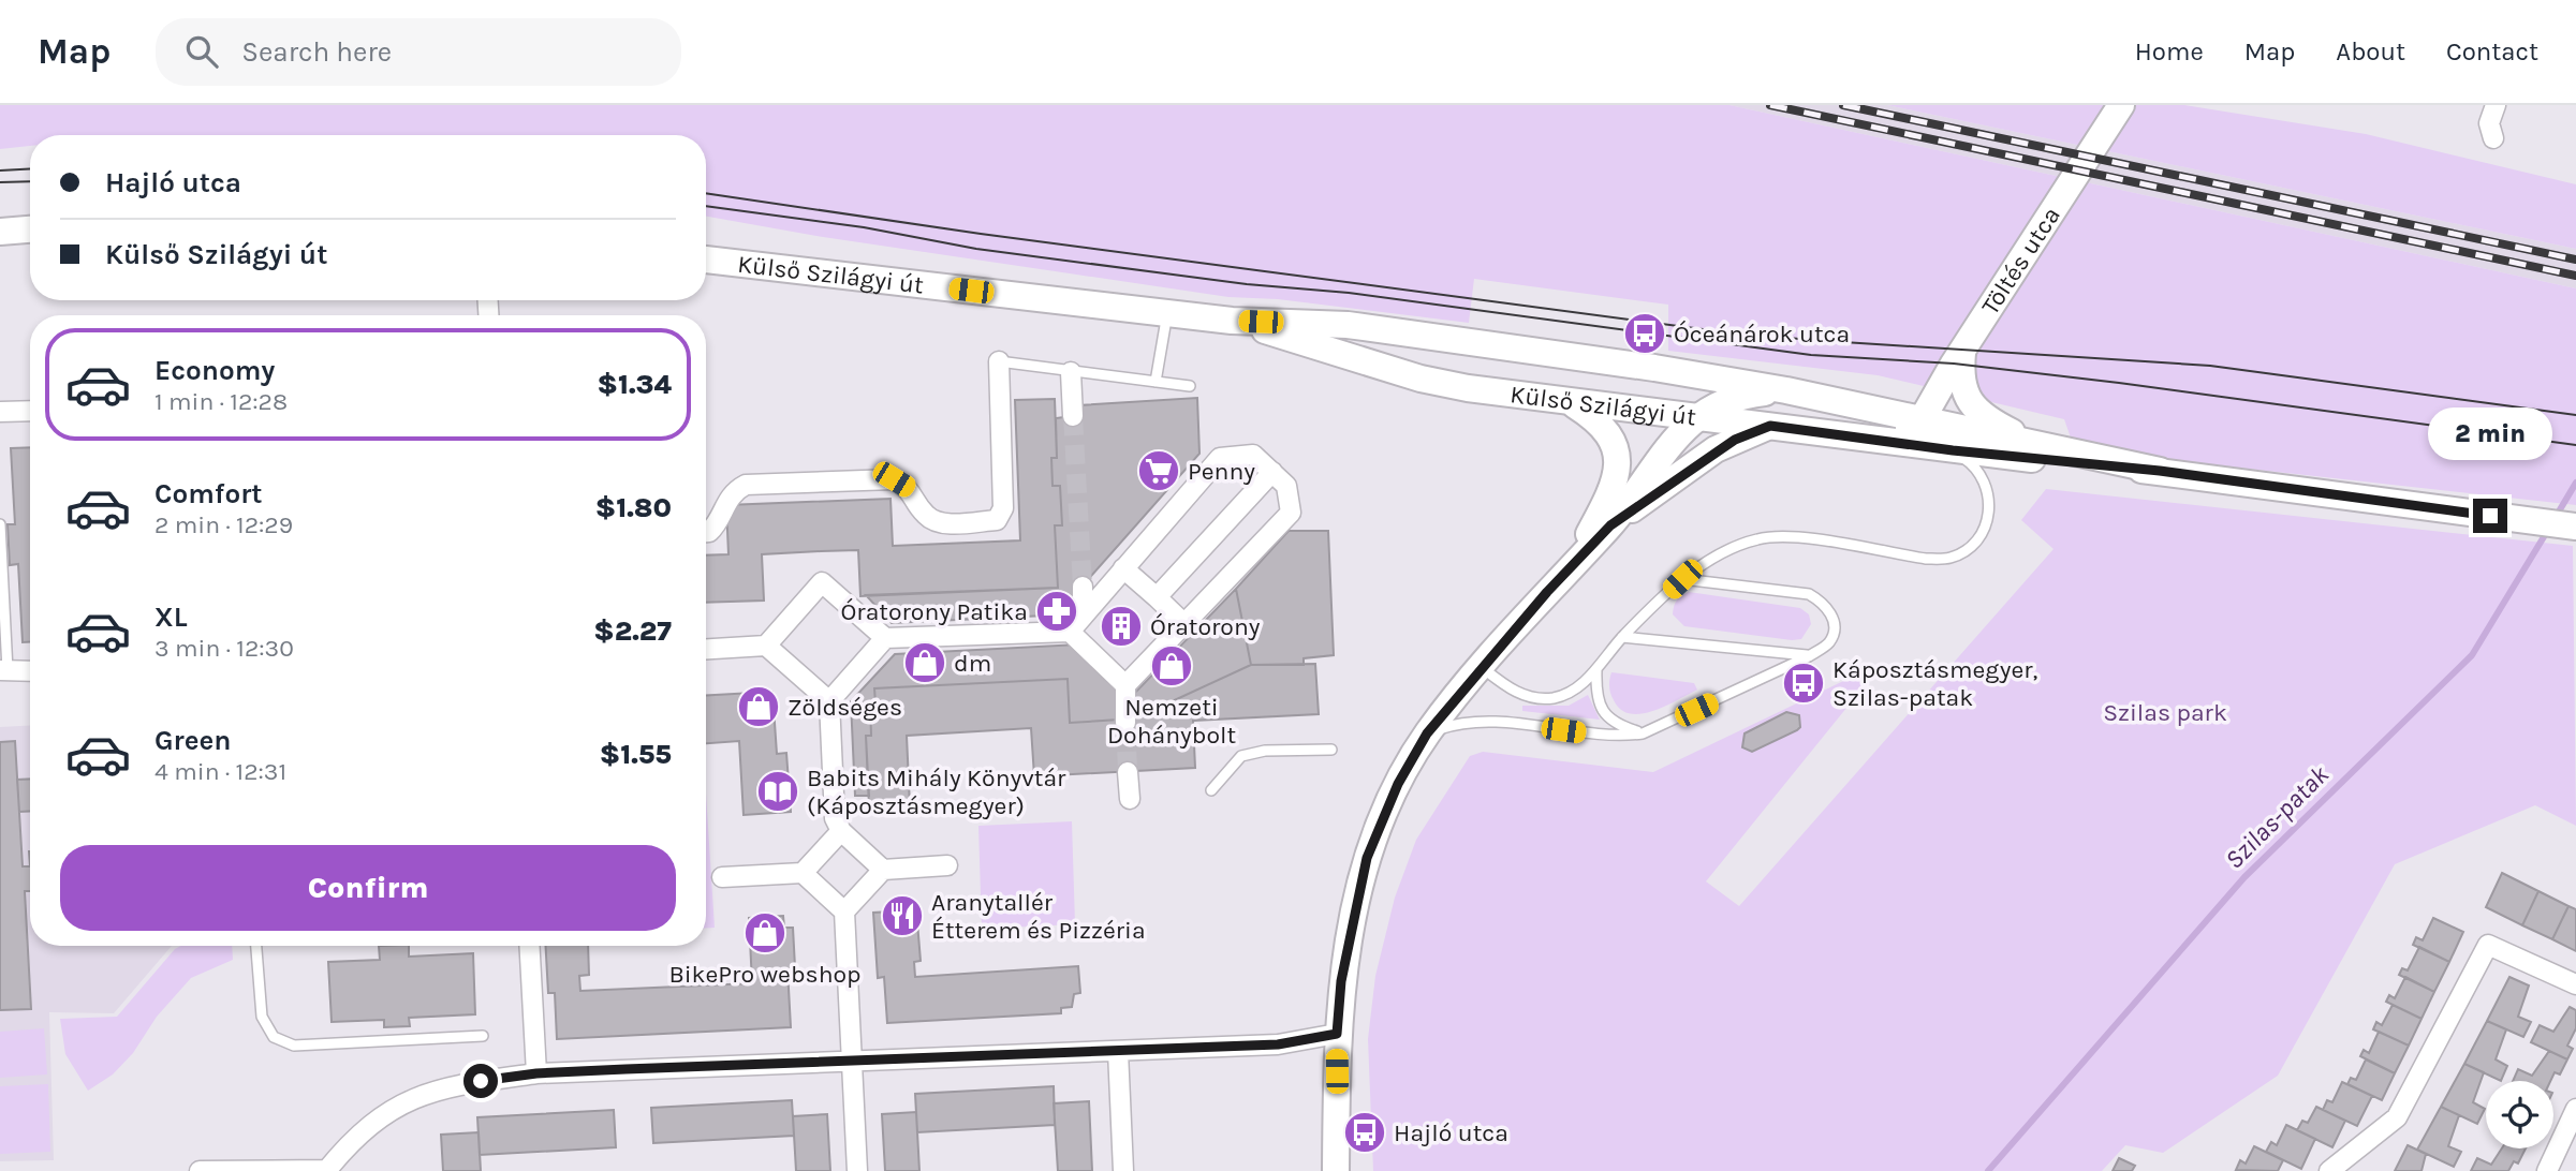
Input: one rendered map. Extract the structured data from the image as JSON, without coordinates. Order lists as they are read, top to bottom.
{
  "streets": {
    "street": ["Töltés utca", "Külső Szilágyi út"]
  },
  "crossings": [
    ["Töltés utca", "Külső Szilágyi út"]
  ],
  "water": ["Szilas-patak"],
  "parks": ["Szilas park"],
  "places": {
    "bus stop": ["Óceánárok utca", "Káposztásmegyer, Szilas-patak", "Hajló utca"],
    "supermarket": ["Penny"],
    "pharmacy": ["Óratorony Patika"],
    "building": ["Óratorony"],
    "shop": [
      "dm",
      "Nemzeti Dohánybolt",
      "Zöldséges",
      "BikePro webshop"
    ],
    "library": ["Babits Mihály Könyvtár (Káposztásmegyer)"],
    "restaurant": ["Aranytallér Étterem és Pizzéria"]
  },
  "page": {
    "header": "Map",
    "search": "Search here",
    "nav": [
      "Home",
      "Map",
      "About",
      "Contact"
    ],
    "banner": ["Hajló utca", "Külső Szilágyi út"],
    "list": [
      {
        "name": "Economy",
        "note": "1 min · 12:28",
        "value": "$1.34"
      },
      {
        "name": "Comfort",
        "note": "2 min · 12:29",
        "value": "$1.80"
      },
      {
        "name": "XL",
        "note": "3 min · 12:30",
        "value": "$2.27"
      },
      {
        "name": "Green",
        "note": "4 min · 12:31",
        "value": "$1.55"
      }
    ],
    "bubble": "2 min",
    "buttons": "Confirm"
  }
}
